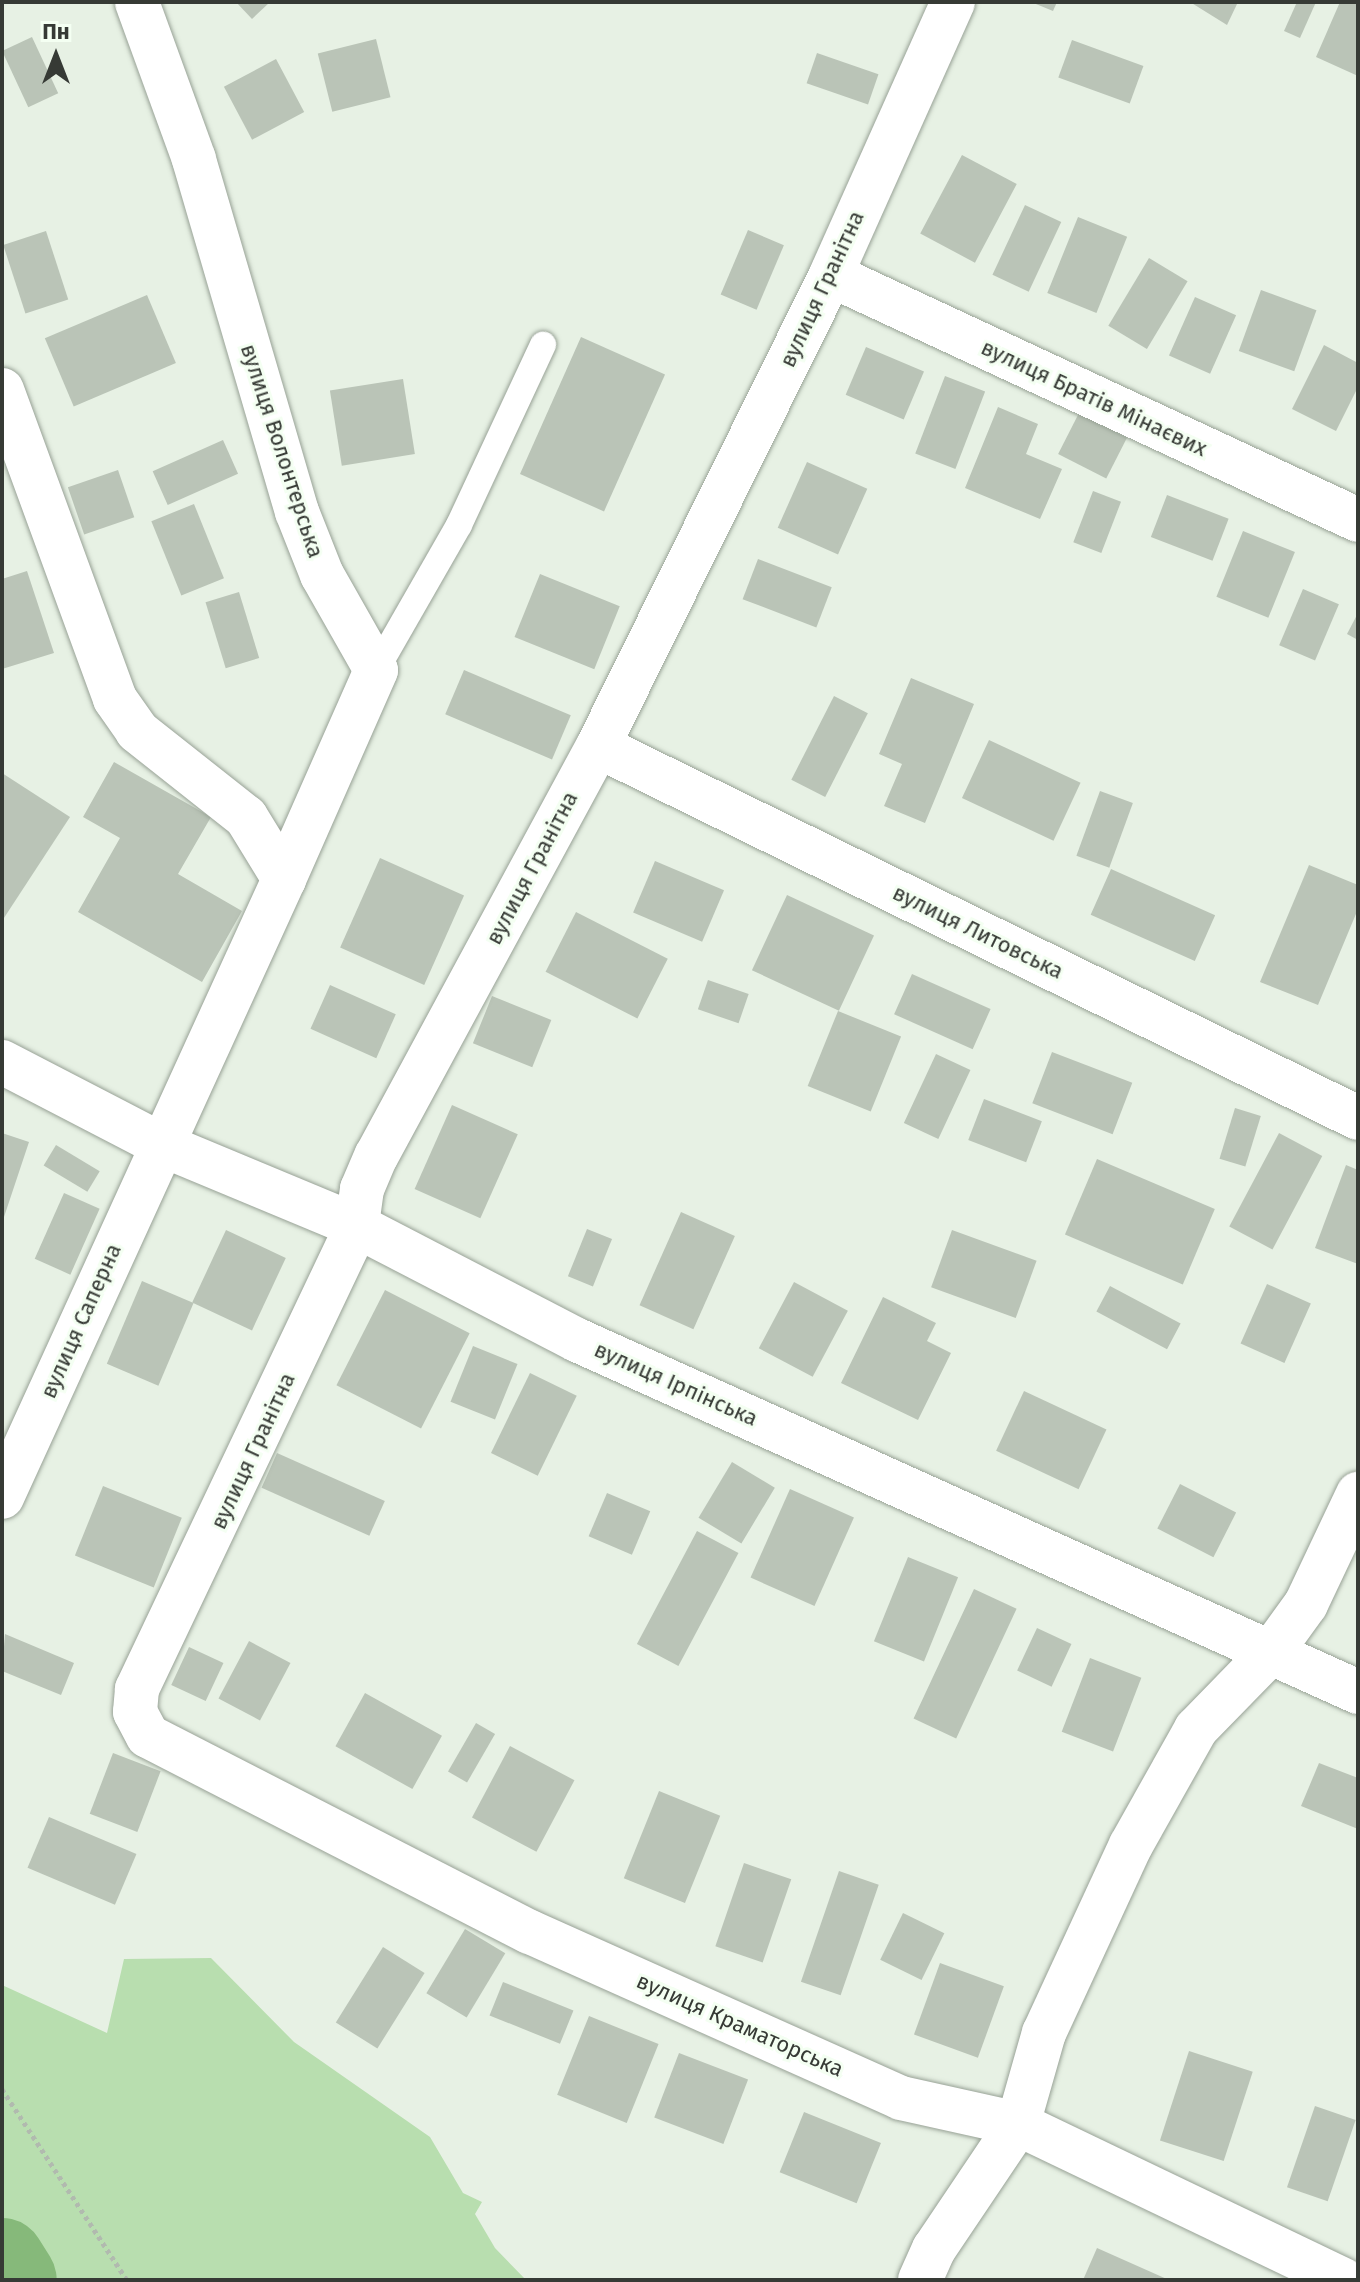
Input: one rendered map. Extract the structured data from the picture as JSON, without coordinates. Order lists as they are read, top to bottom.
{
  "streets": {
    "street": [
      "вулиця Гранітна",
      "вулиця Братів Мінаєвих",
      "вулиця Волонтерська",
      "вулиця Литовська",
      "вулиця Саперна",
      "вулиця Ірпінська",
      "вулиця Краматорська"
    ]
  },
  "crossings": [
    ["вулиця Гранітна", "вулиця Братів Мінаєвих"],
    ["вулиця Гранітна", "вулиця Литовська"],
    ["вулиця Гранітна", "вулиця Ірпінська"],
    ["вулиця Гранітна", "вулиця Краматорська"],
    ["вулиця Саперна", "вулиця Ірпінська"]
  ],
  "north": "top"
}
